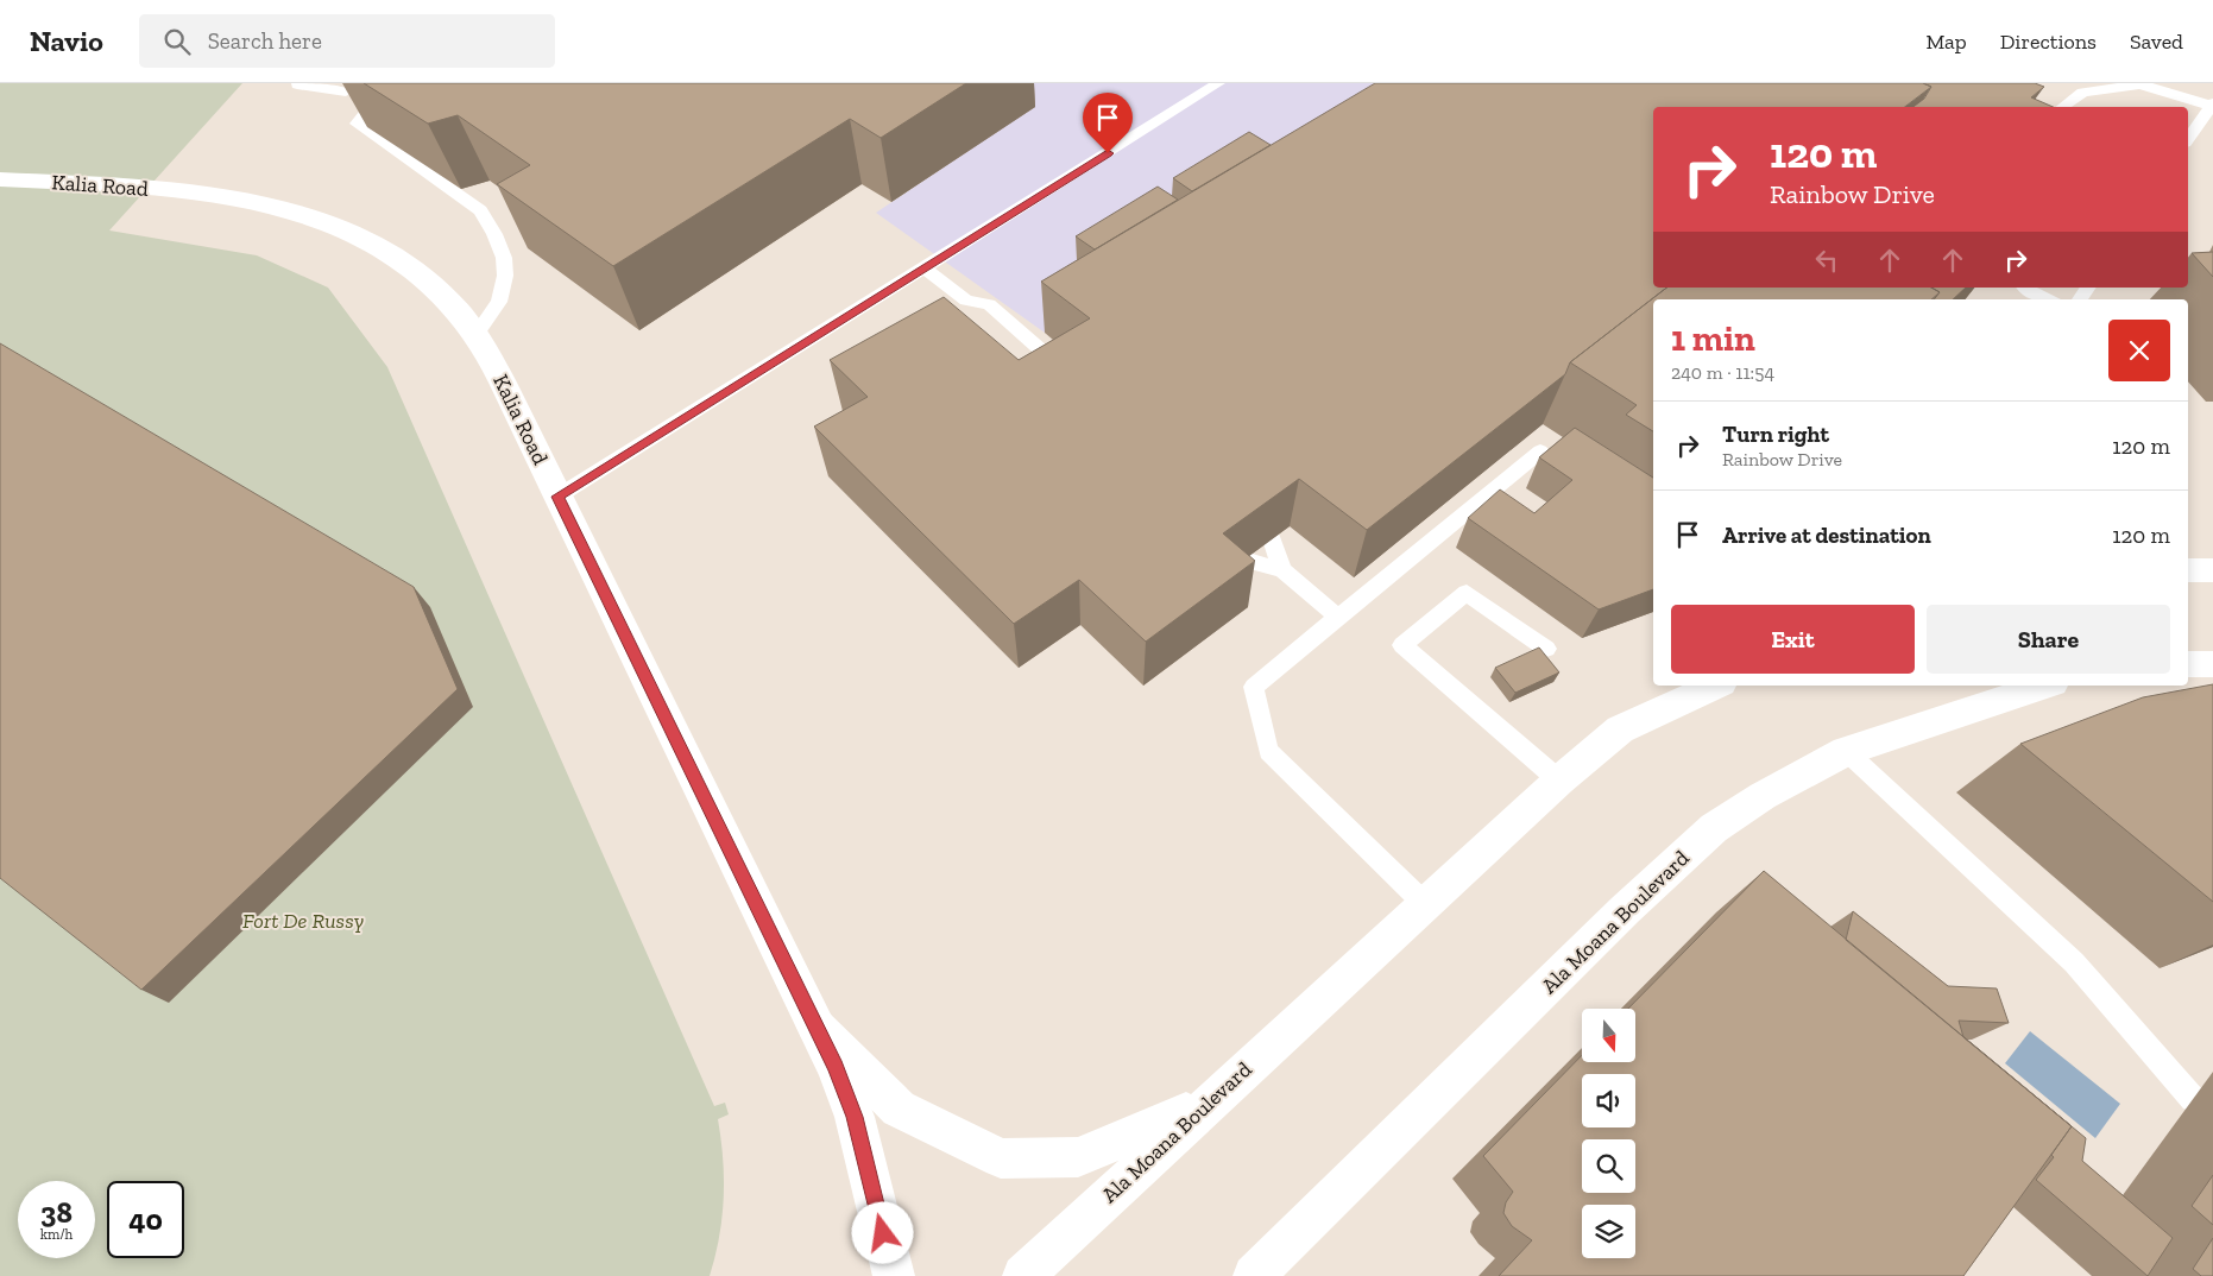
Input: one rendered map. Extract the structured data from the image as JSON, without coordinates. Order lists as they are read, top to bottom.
{
  "streets": {
    "main road": ["Kalia Road", "Ala Moana Boulevard"]
  },
  "parks": ["Fort De Russy"],
  "north": "bottom",
  "page": {
    "header": "Navio",
    "search": "Search here",
    "nav": ["Map", "Directions", "Saved"],
    "turn": ["120 m", "Rainbow Drive"],
    "heading": ["1 min", "240 m · 11:54"],
    "list": [
      {
        "name": "Turn right",
        "note": "Rainbow Drive",
        "value": "120 m"
      },
      {
        "name": "Arrive at destination",
        "value": "120 m"
      }
    ],
    "buttons": ["Exit", "Share"],
    "speed": "38 km/h",
    "limit": "40"
  }
}
